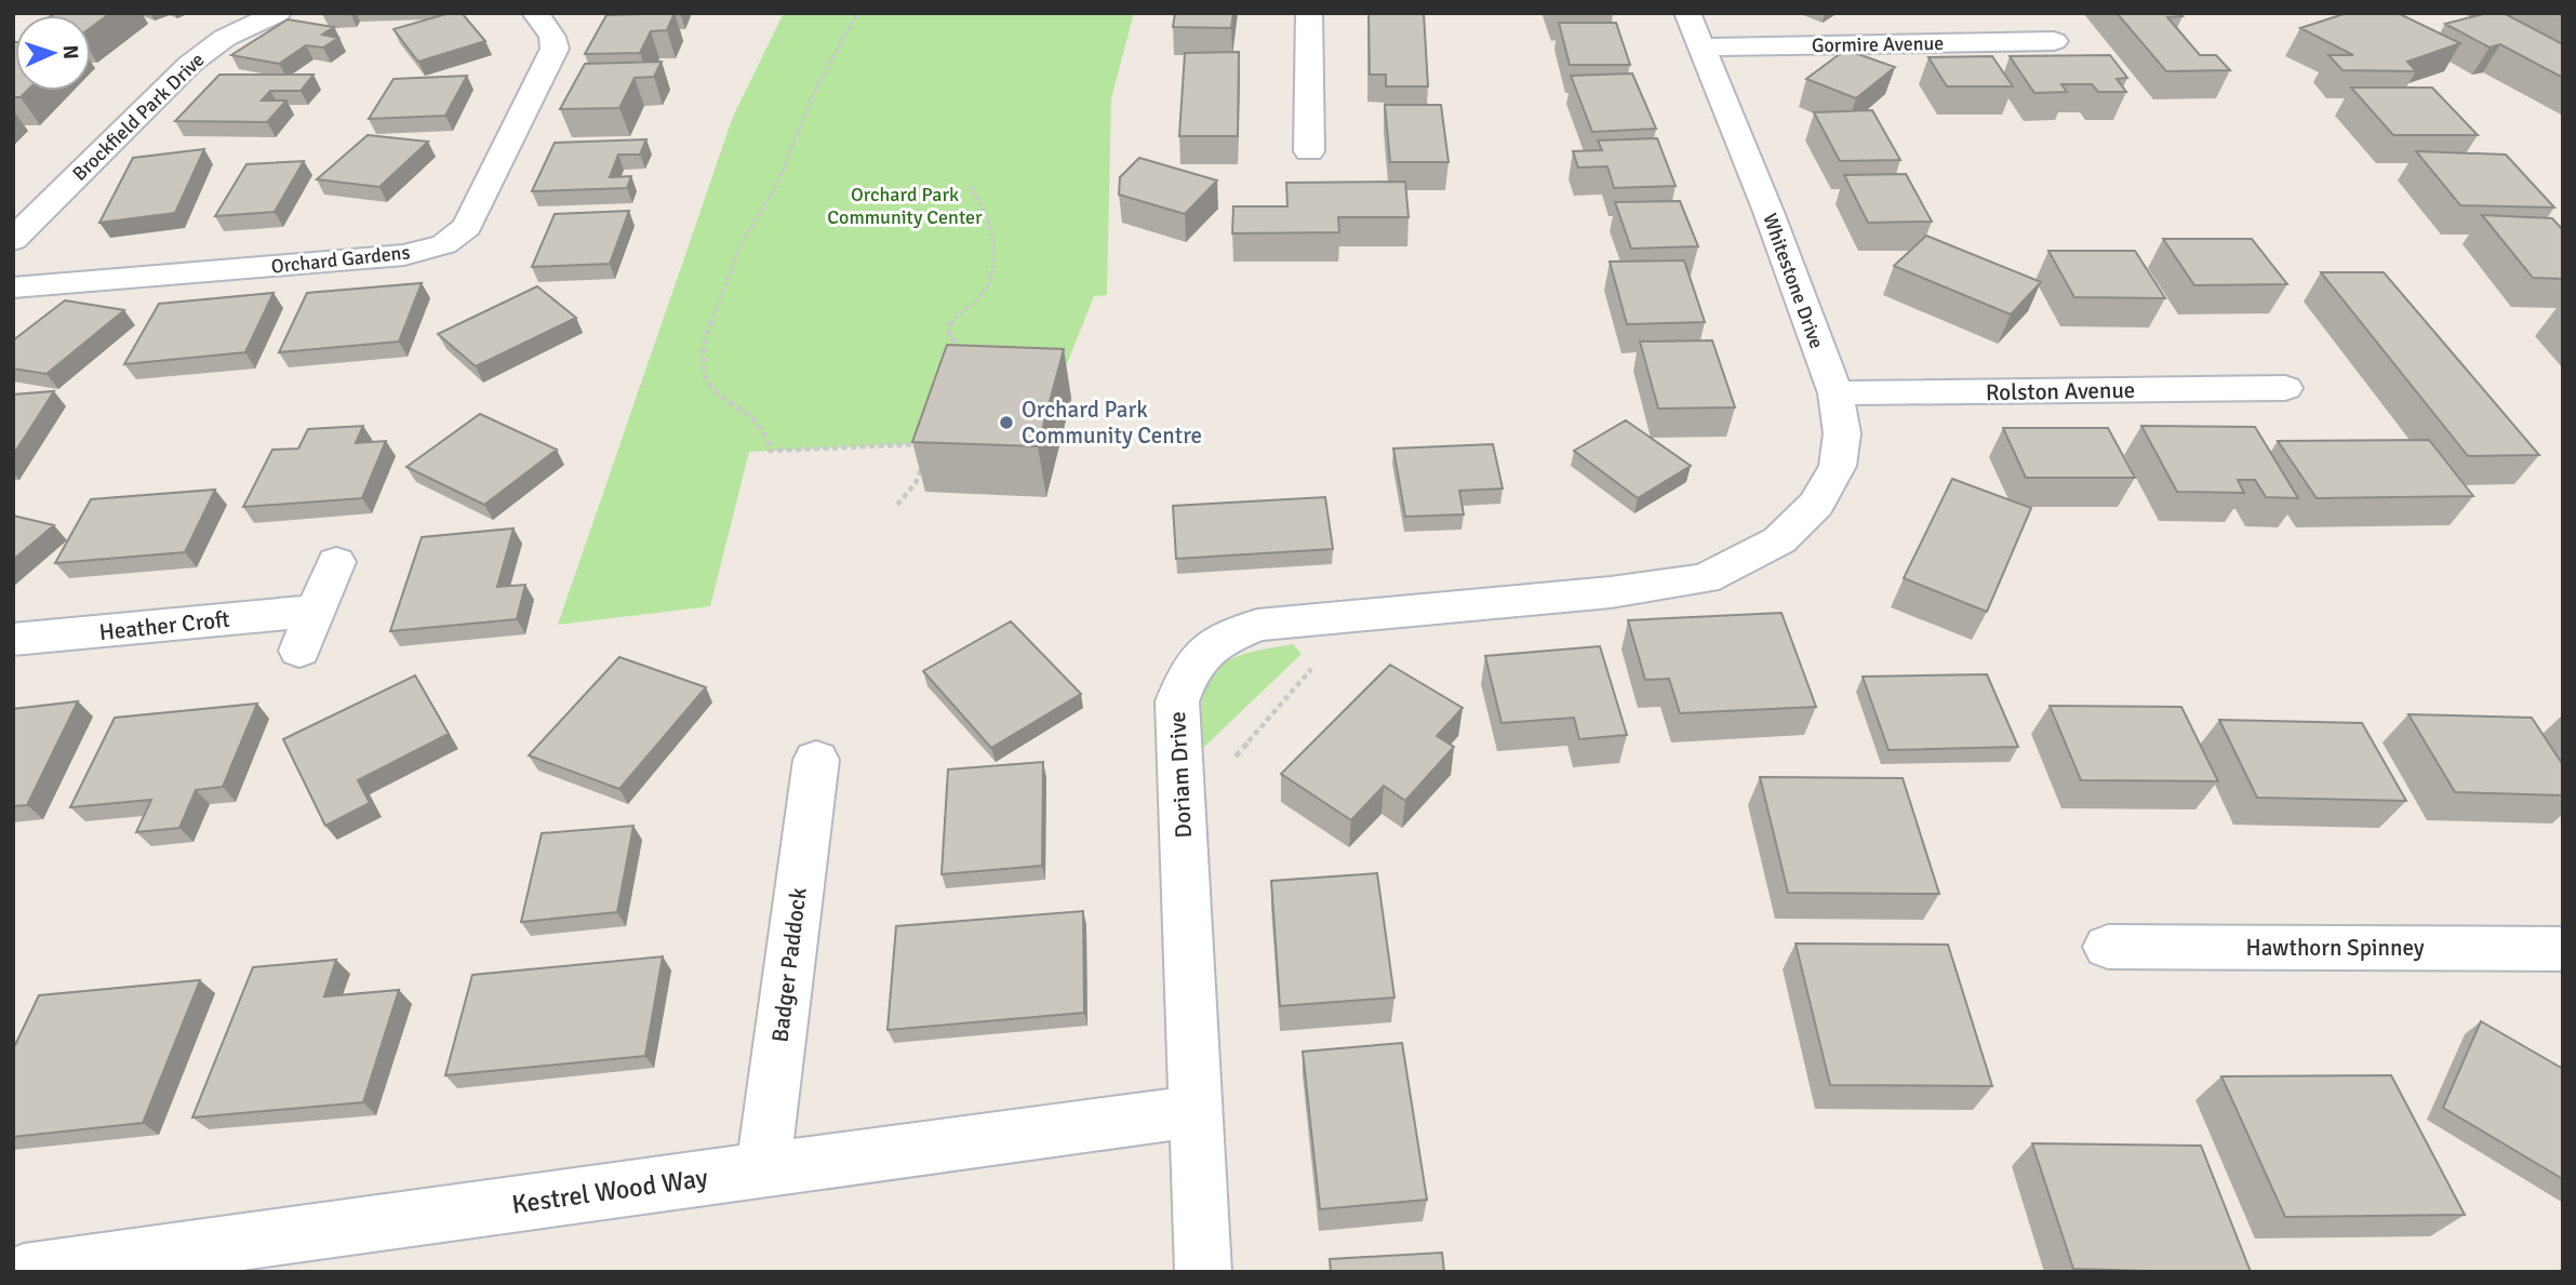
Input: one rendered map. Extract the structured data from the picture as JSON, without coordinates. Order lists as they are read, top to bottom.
{
  "streets": {
    "street": [
      "Gormire Avenue",
      "Brockfield Park Drive",
      "Orchard Gardens",
      "Whitestone Drive",
      "Rolston Avenue",
      "Heather Croft",
      "Doriam Drive",
      "Hawthorn Spinney",
      "Badger Paddock",
      "Kestrel Wood Way"
    ]
  },
  "crossings": [
    ["Gormire Avenue", "Whitestone Drive"],
    ["Whitestone Drive", "Rolston Avenue"],
    ["Whitestone Drive", "Doriam Drive"],
    ["Doriam Drive", "Kestrel Wood Way"],
    ["Badger Paddock", "Kestrel Wood Way"]
  ],
  "parks": ["Orchard Park Community Center"],
  "places": ["Orchard Park Community Centre"],
  "north": "right"
}
